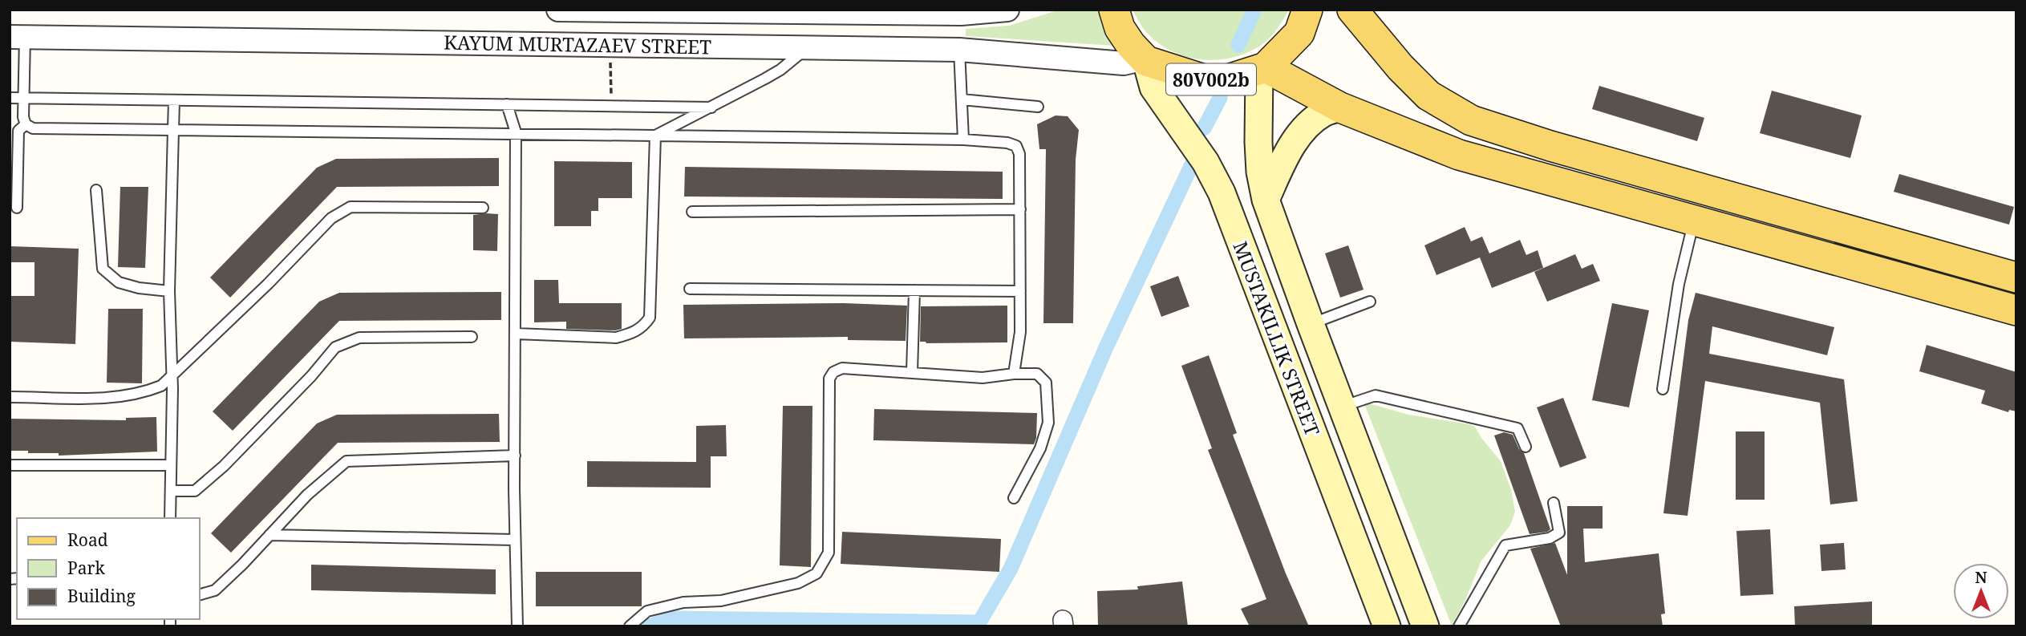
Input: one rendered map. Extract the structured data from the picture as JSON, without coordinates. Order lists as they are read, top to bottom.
{
  "streets": {
    "main road": ["80V002b", "MUSTAKILLIK STREET"],
    "street": ["KAYUM MURTAZAEV STREET"]
  },
  "crossings": [
    ["KAYUM MURTAZAEV STREET", "80V002b"],
    ["KAYUM MURTAZAEV STREET", "MUSTAKILLIK STREET"],
    ["80V002b", "MUSTAKILLIK STREET"]
  ],
  "legend": ["Road", "Park", "Building"],
  "north": "top"
}
